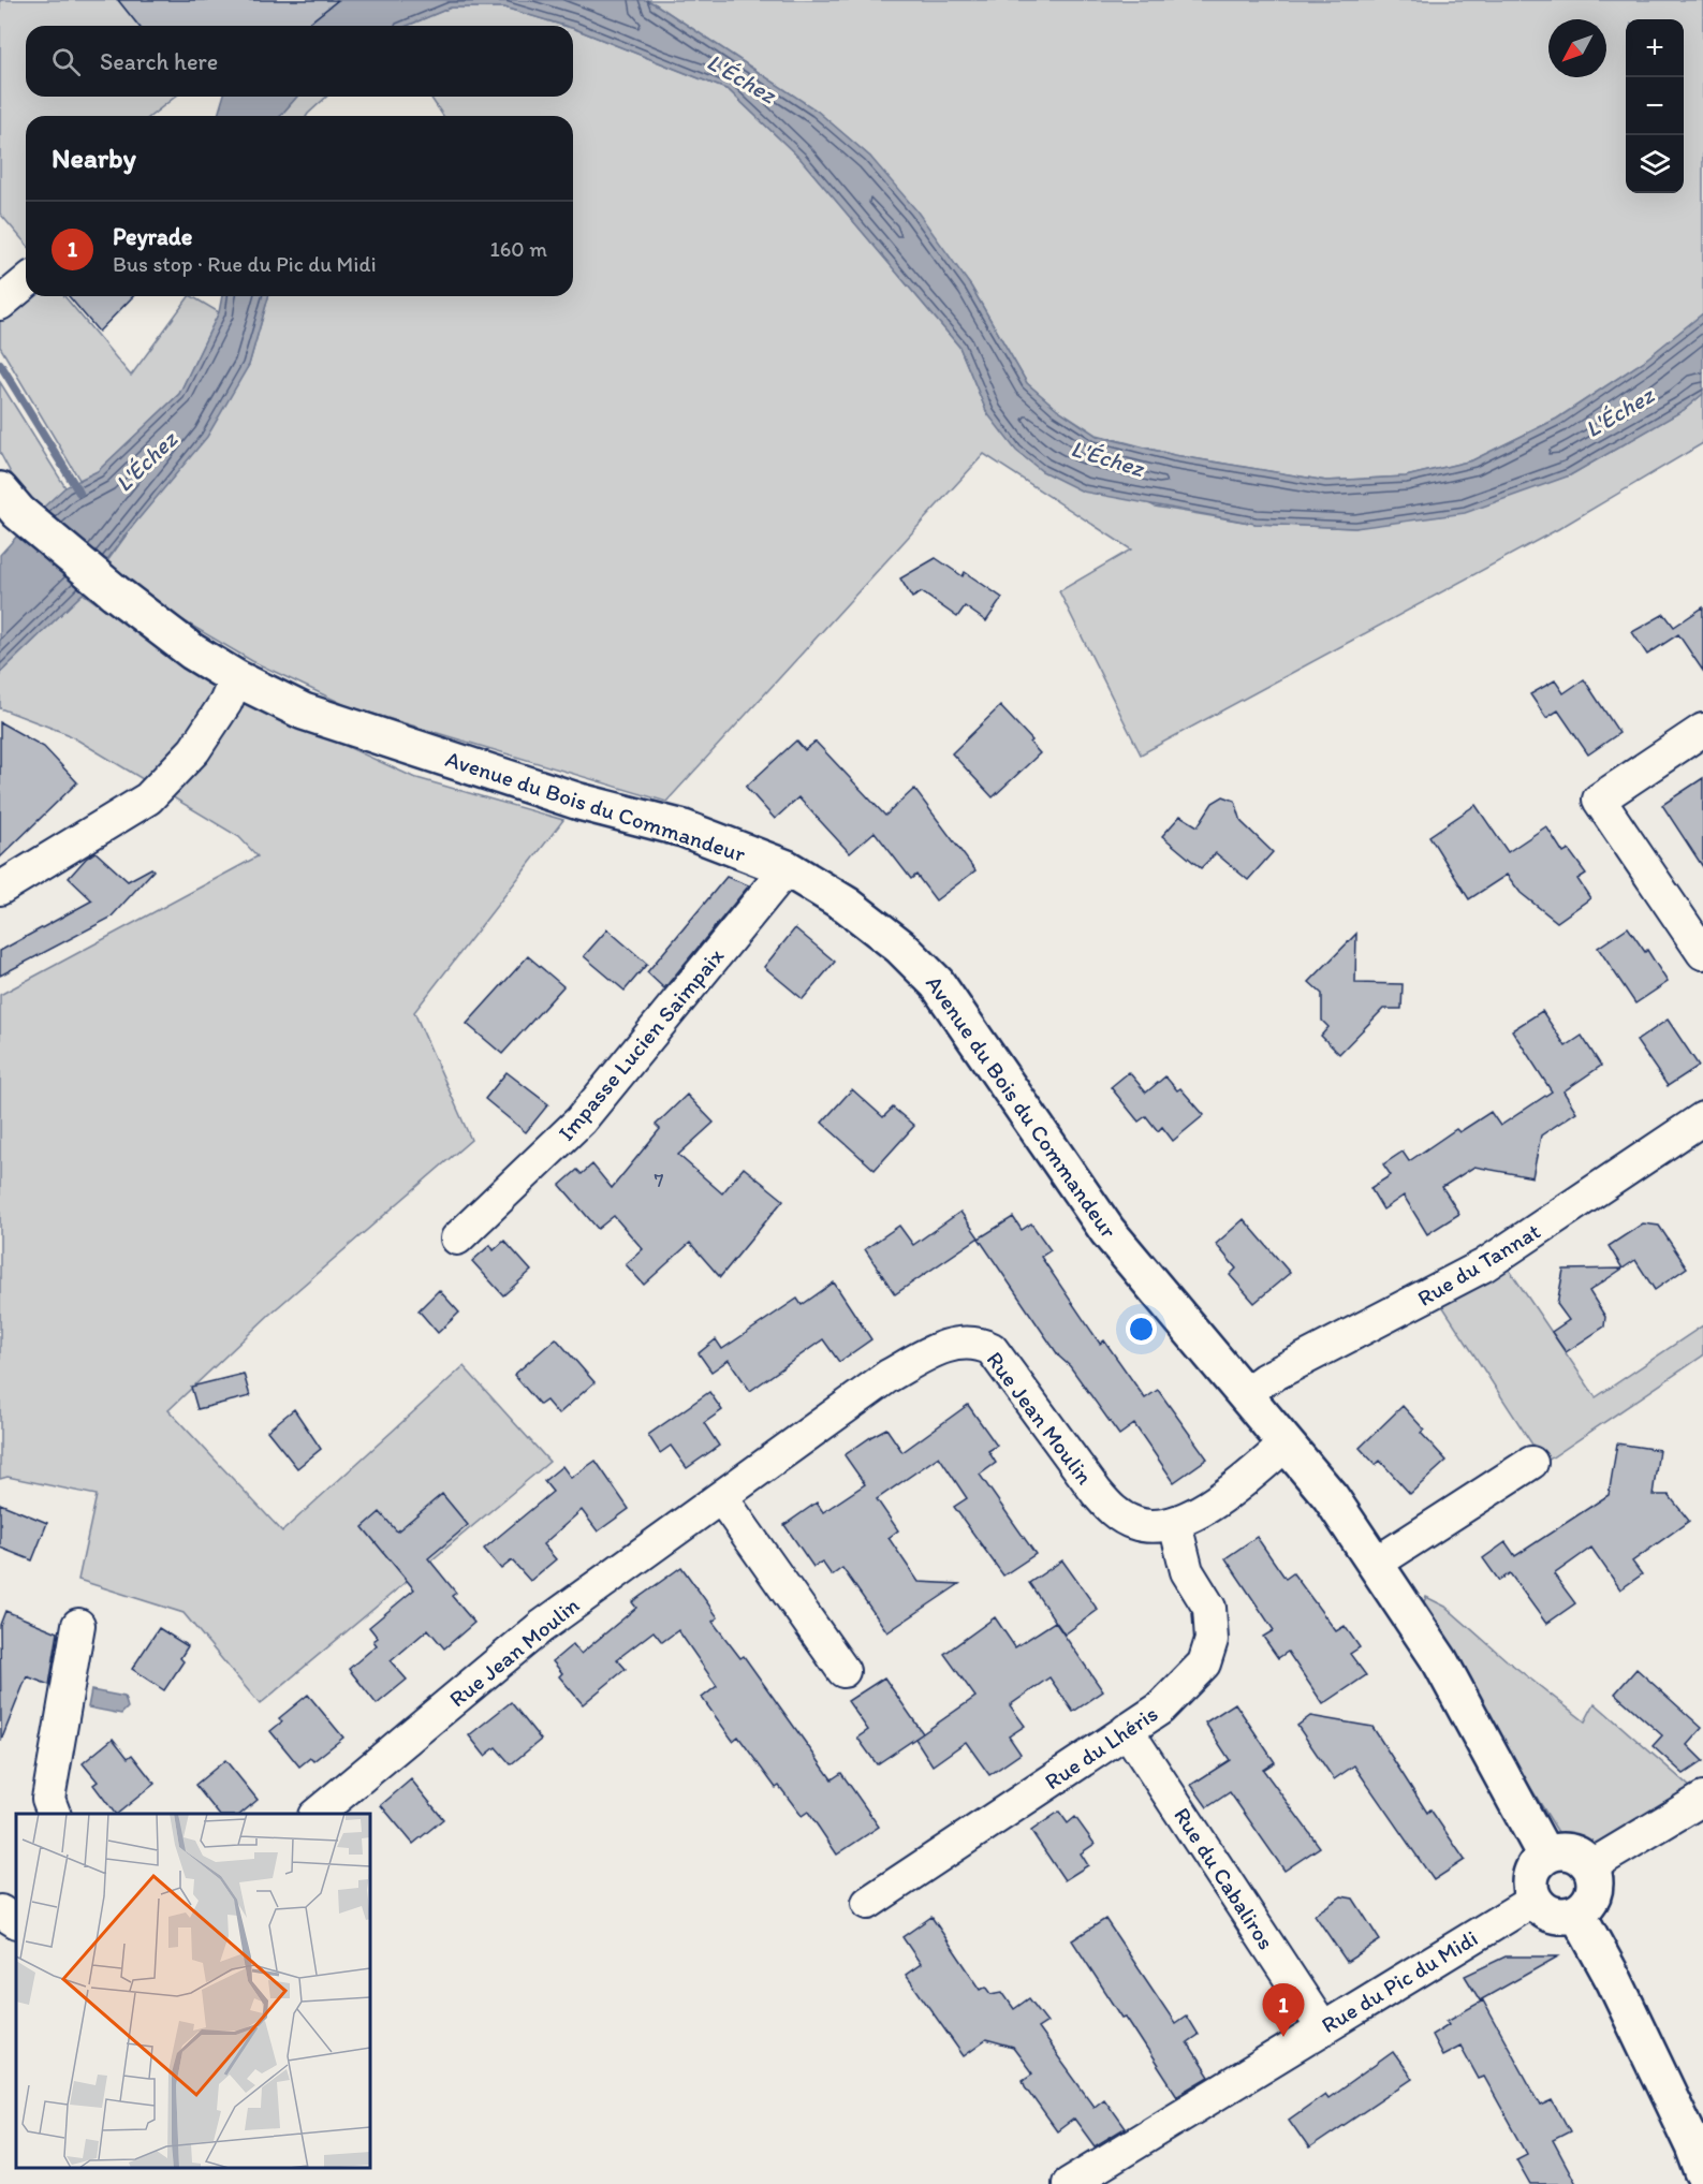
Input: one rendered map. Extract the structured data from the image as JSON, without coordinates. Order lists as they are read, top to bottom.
{
  "streets": {
    "main road": ["Avenue du Bois du Commandeur"],
    "street": [
      "Impasse Lucien Saimpaix",
      "Rue du Tannat",
      "Rue Jean Moulin",
      "Rue du Lhéris",
      "Rue du Cabaliros",
      "Rue du Pic du Midi"
    ]
  },
  "crossings": [
    ["Avenue du Bois du Commandeur", "Impasse Lucien Saimpaix"],
    ["Avenue du Bois du Commandeur", "Rue du Tannat"],
    ["Avenue du Bois du Commandeur", "Rue Jean Moulin"],
    ["Avenue du Bois du Commandeur", "Rue du Pic du Midi"],
    ["Rue Jean Moulin", "Rue du Lhéris"],
    ["Rue du Lhéris", "Rue du Cabaliros"],
    ["Rue du Cabaliros", "Rue du Pic du Midi"]
  ],
  "water": ["L'Échez"],
  "house_numbers": ["7"],
  "north": "bottom left",
  "page": {
    "map_buttons": ["+", "−"],
    "search": "Search here",
    "heading": "Nearby",
    "list": [
      {
        "mark": "1",
        "name": "Peyrade",
        "note": "Bus stop · Rue du Pic du Midi",
        "value": "160 m"
      }
    ],
    "pins": "1"
  }
}
